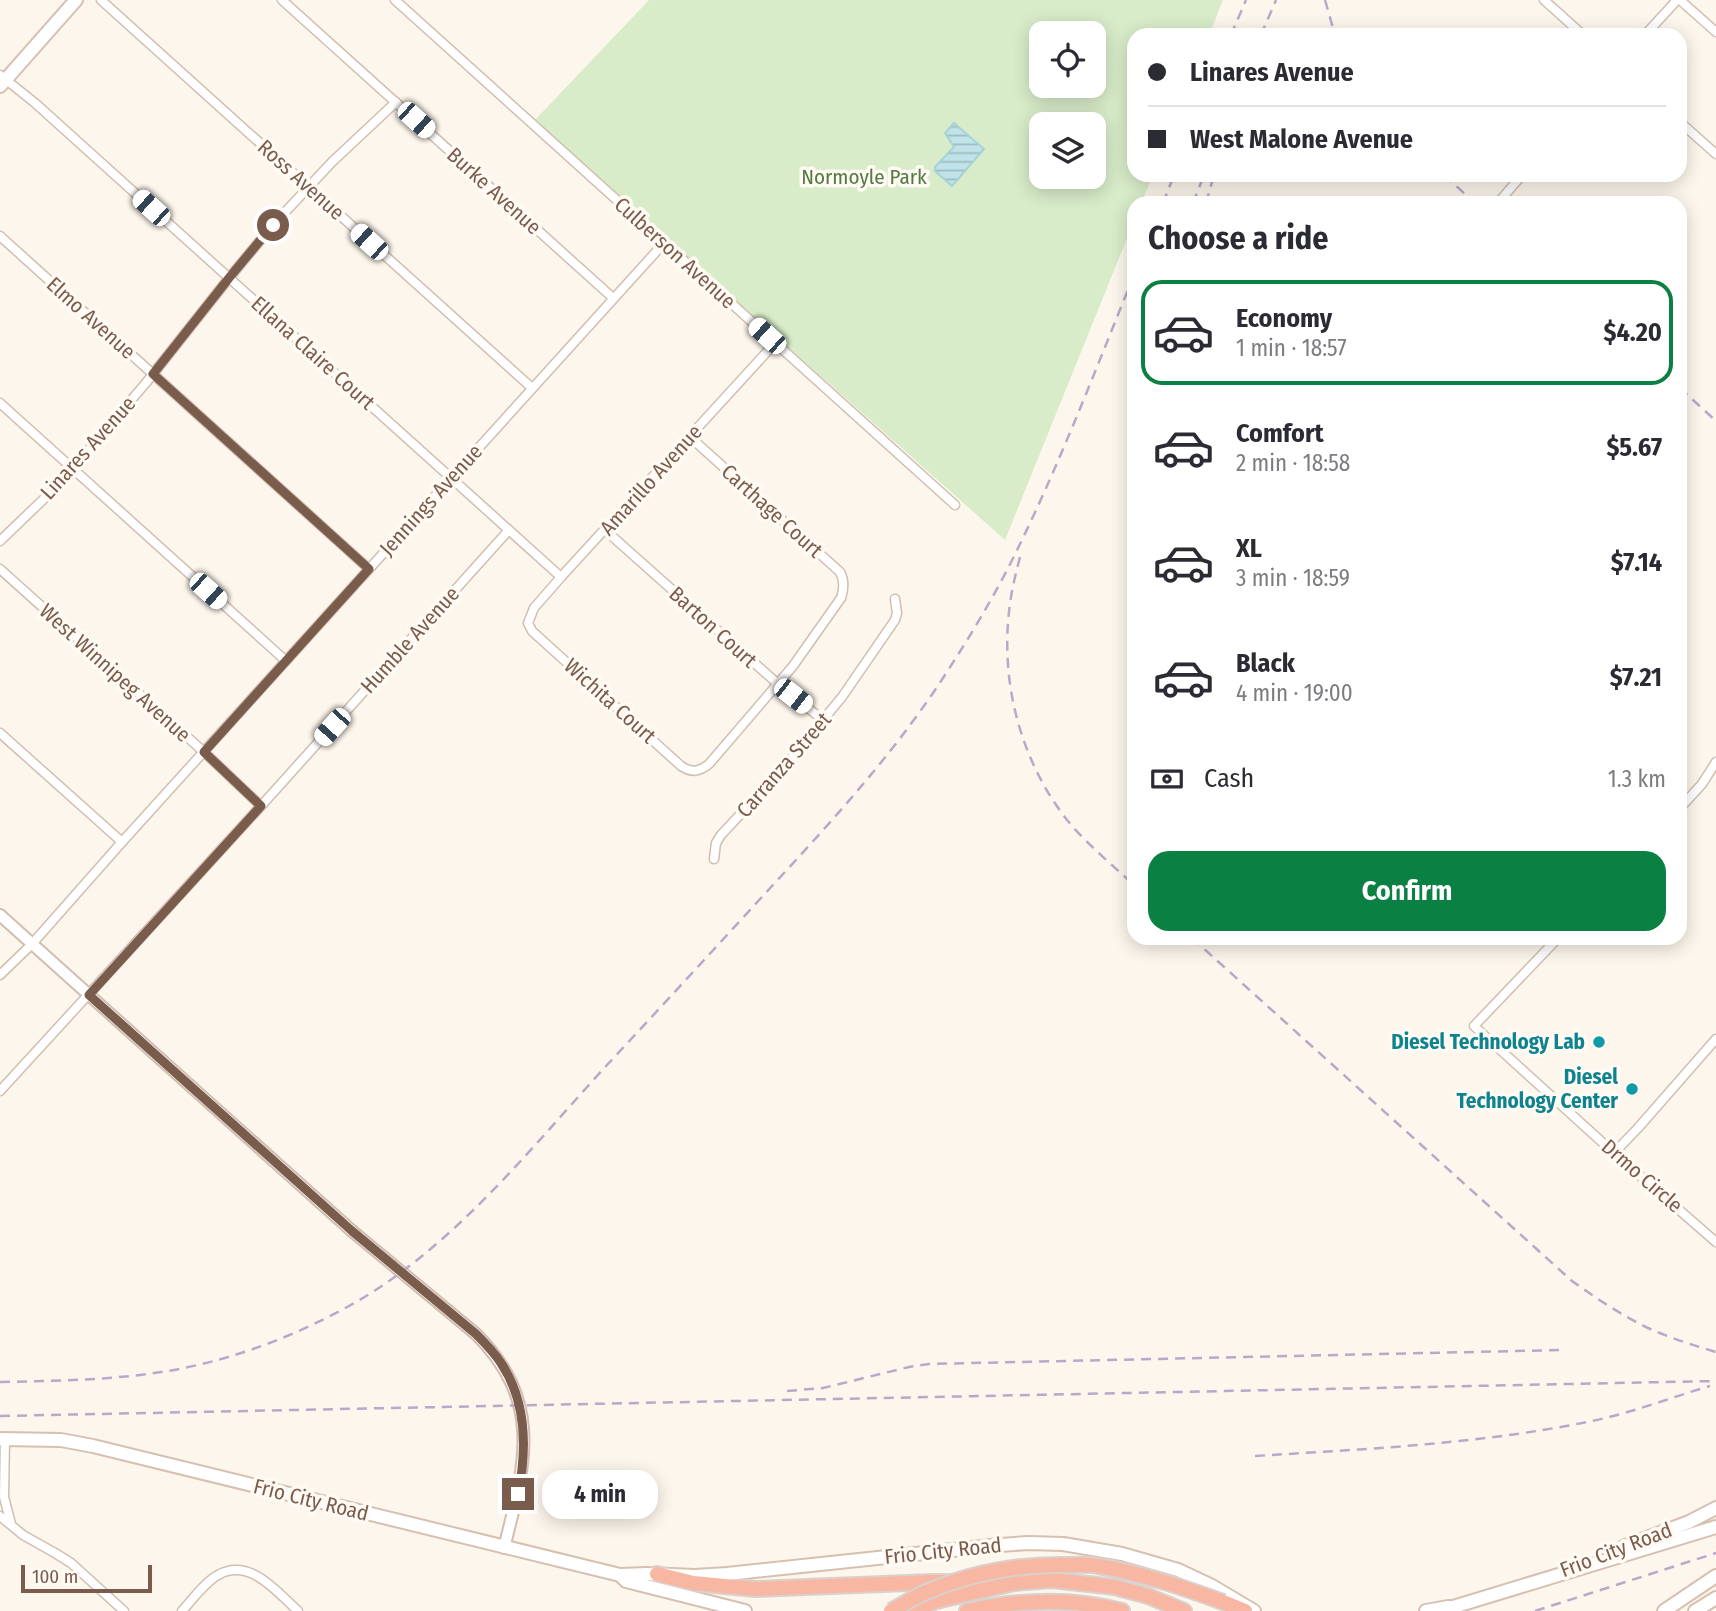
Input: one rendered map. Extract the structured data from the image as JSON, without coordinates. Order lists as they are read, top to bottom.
{
  "streets": {
    "main road": ["Frio City Road"],
    "street": [
      "Ross Avenue",
      "Burke Avenue",
      "Culberson Avenue",
      "Elmo Avenue",
      "Ellana Claire Court",
      "Linares Avenue",
      "Amarillo Avenue",
      "Jennings Avenue",
      "Carthage Court",
      "Barton Court",
      "Humble Avenue",
      "West Winnipeg Avenue",
      "Wichita Court",
      "Carranza Street",
      "Drmo Circle"
    ]
  },
  "crossings": [
    ["Ross Avenue", "Linares Avenue"],
    ["Ross Avenue", "Jennings Avenue"],
    ["Burke Avenue", "Linares Avenue"],
    ["Burke Avenue", "Jennings Avenue"],
    ["Culberson Avenue", "Amarillo Avenue"],
    ["Culberson Avenue", "Jennings Avenue"],
    ["Elmo Avenue", "Linares Avenue"],
    ["Elmo Avenue", "Jennings Avenue"],
    ["Ellana Claire Court", "Linares Avenue"],
    ["Ellana Claire Court", "Amarillo Avenue"],
    ["Ellana Claire Court", "Jennings Avenue"],
    ["Ellana Claire Court", "Humble Avenue"],
    ["Amarillo Avenue", "Carthage Court"],
    ["Amarillo Avenue", "Barton Court"],
    ["Amarillo Avenue", "Wichita Court"],
    ["Jennings Avenue", "West Winnipeg Avenue"],
    ["Carthage Court", "Barton Court"],
    ["Carthage Court", "Wichita Court"],
    ["Barton Court", "Wichita Court"],
    ["Barton Court", "Carranza Street"],
    ["Humble Avenue", "West Winnipeg Avenue"]
  ],
  "parks": ["Normoyle Park"],
  "places": ["Diesel Technology Lab", "Diesel Technology Center"],
  "scale_bar": "100 m",
  "page": {
    "banner": ["Linares Avenue", "West Malone Avenue"],
    "heading": "Choose a ride",
    "list": [
      {
        "name": "Economy",
        "note": "1 min · 18:57",
        "value": "$4.20"
      },
      {
        "name": "Comfort",
        "note": "2 min · 18:58",
        "value": "$5.67"
      },
      {
        "name": "XL",
        "note": "3 min · 18:59",
        "value": "$7.14"
      },
      {
        "name": "Black",
        "note": "4 min · 19:00",
        "value": "$7.21"
      }
    ],
    "pay": ["Cash", "1.3 km"],
    "buttons": "Confirm",
    "bubble": "4 min",
    "scale": "100 m"
  }
}
